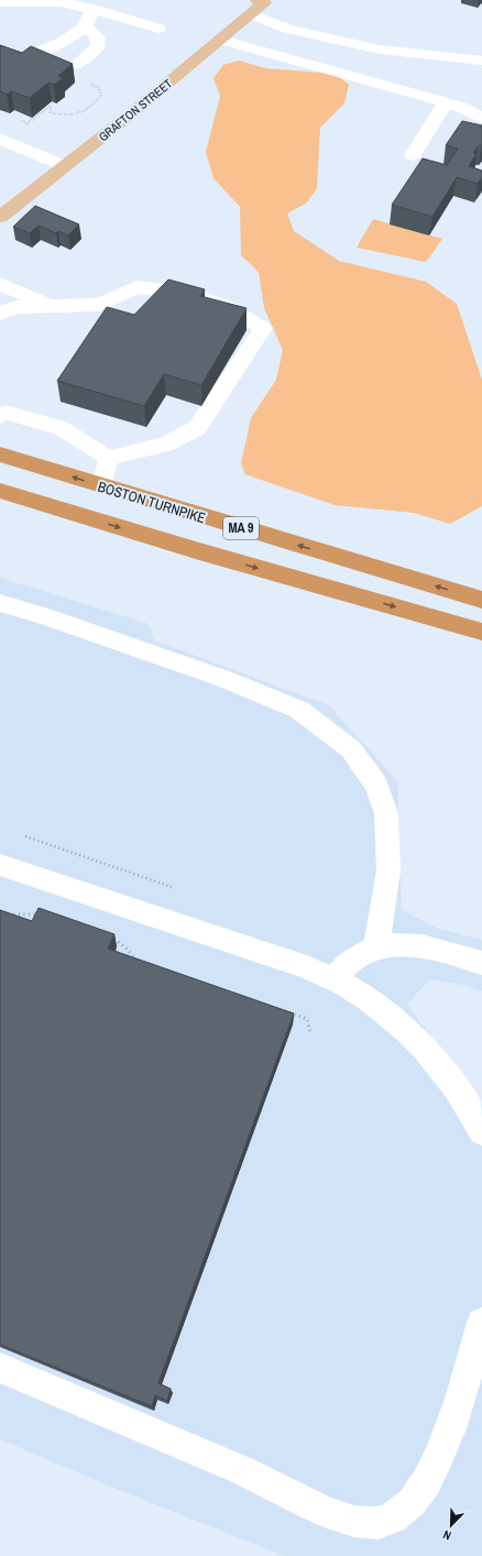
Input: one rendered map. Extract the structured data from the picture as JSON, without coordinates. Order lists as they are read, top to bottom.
{
  "streets": {
    "highway": ["BOSTON TURNPIKE", "MA 9"],
    "main road": ["GRAFTON STREET"]
  },
  "north": "bottom left"
}
